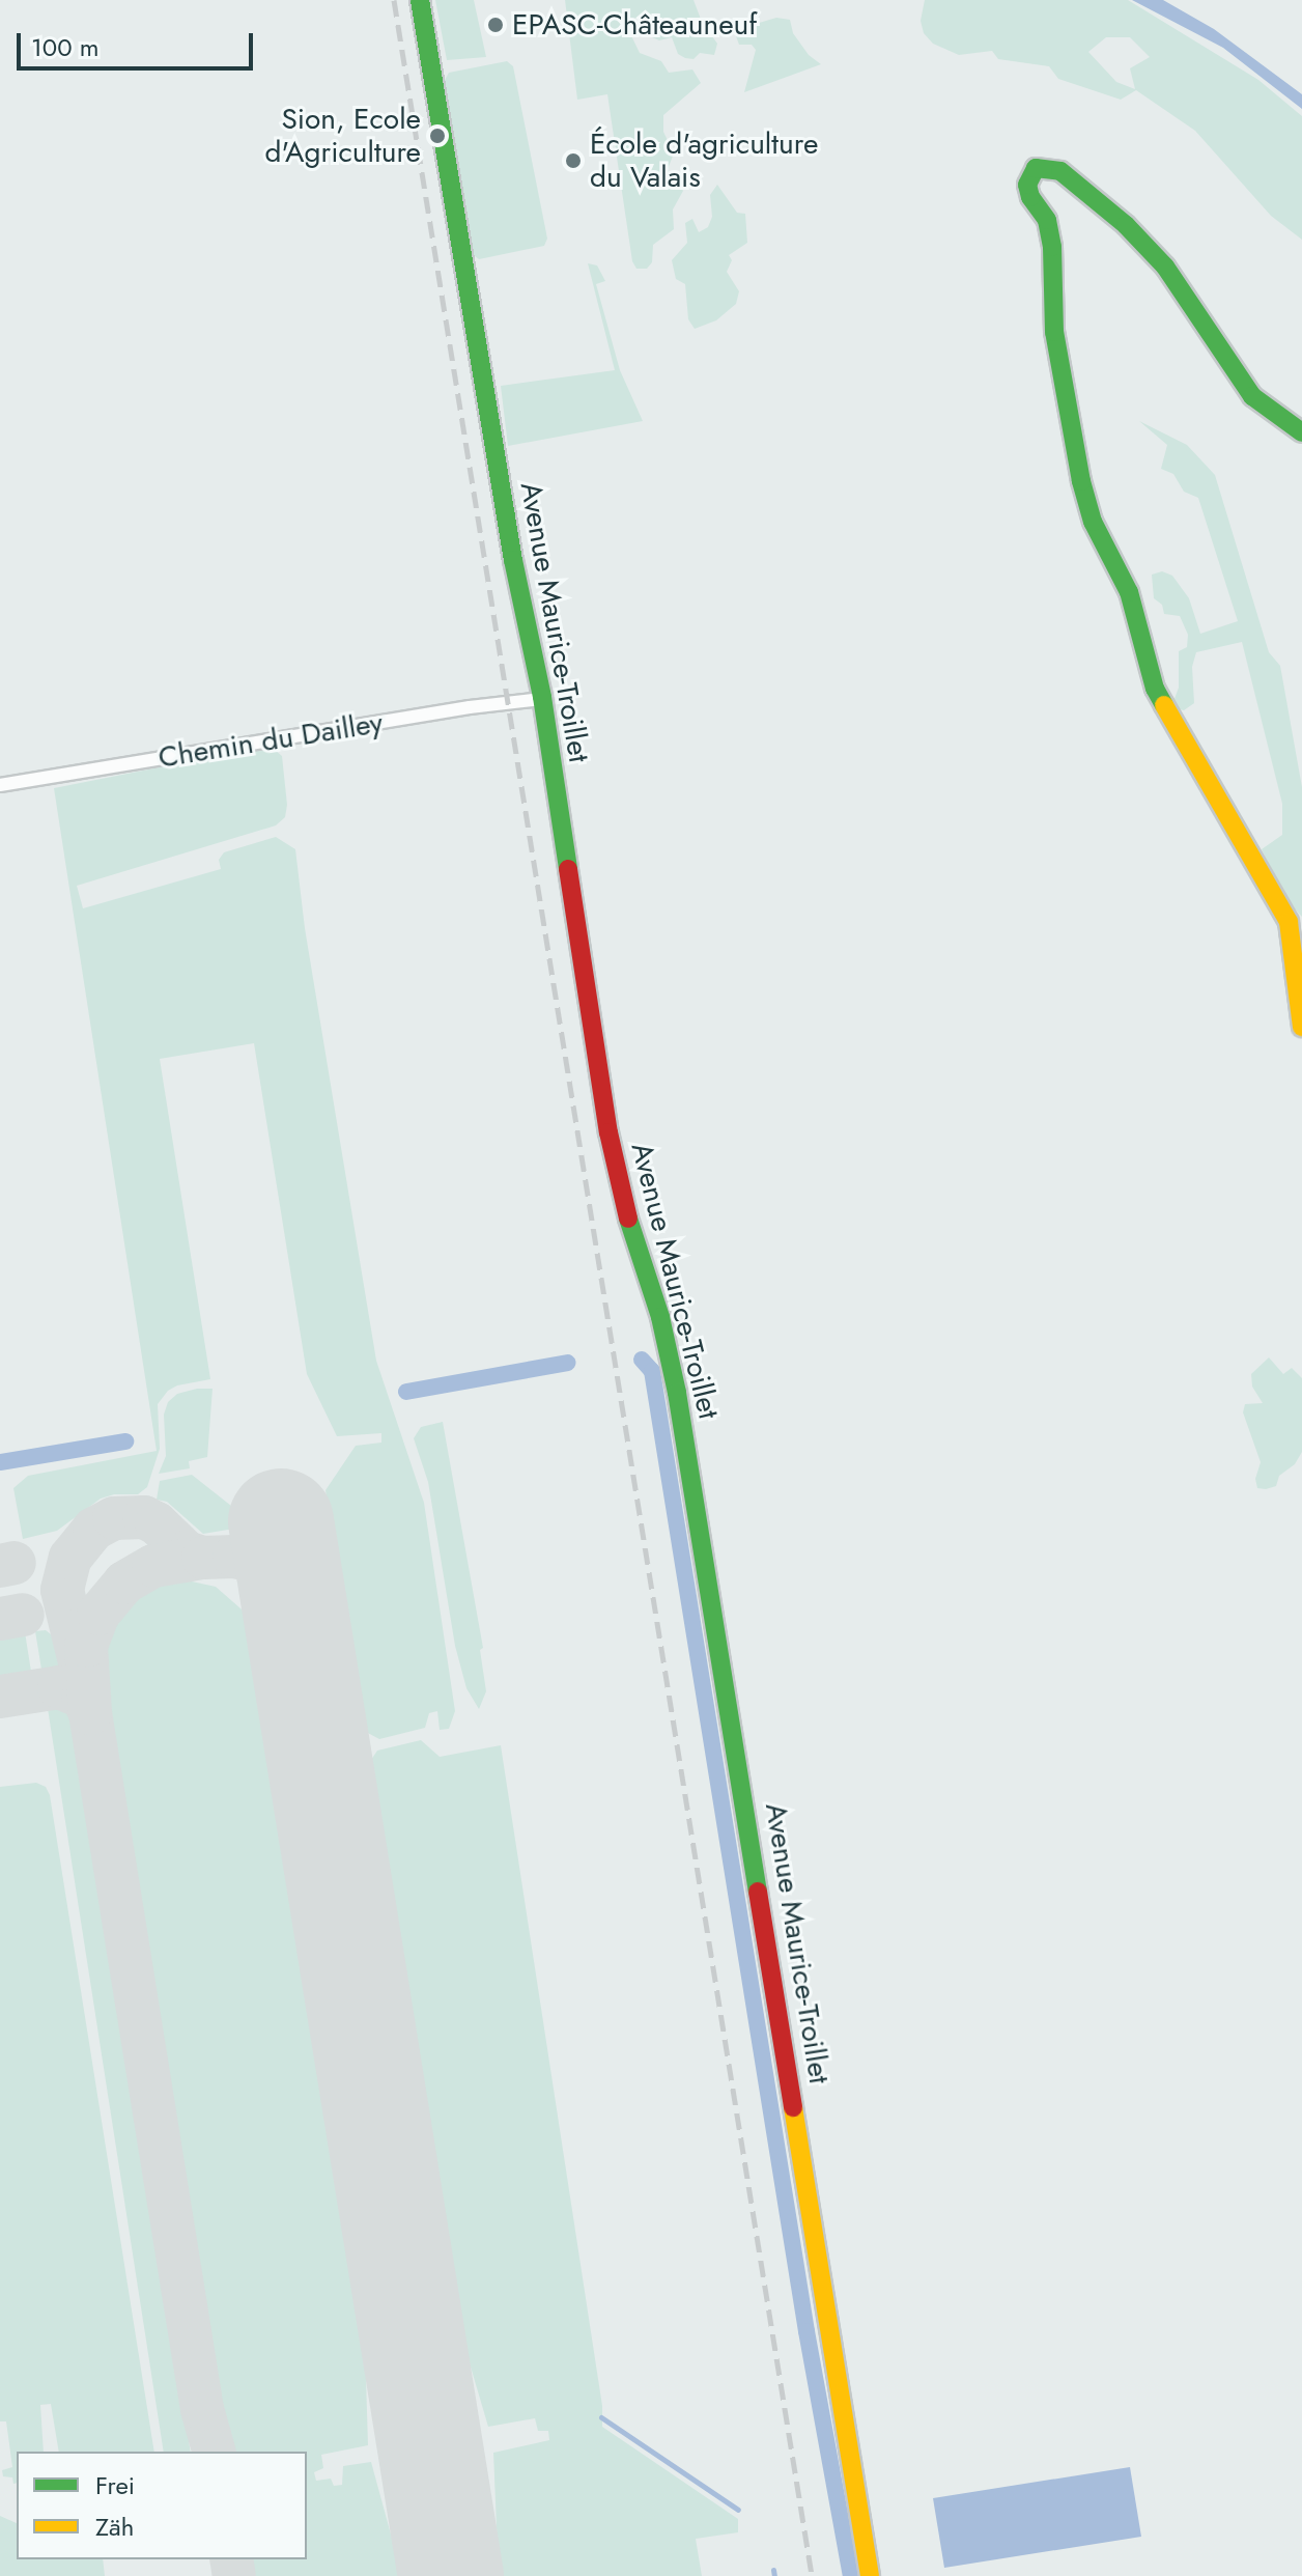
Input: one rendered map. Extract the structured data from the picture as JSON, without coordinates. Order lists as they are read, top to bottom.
{
  "streets": {
    "street": ["Avenue Maurice-Troillet", "Chemin du Dailley"]
  },
  "crossings": [
    ["Avenue Maurice-Troillet", "Chemin du Dailley"]
  ],
  "places": ["EPASC-Châteauneuf", "Sion, Ecole d'Agriculture", "École d'agriculture du Valais"],
  "legend": ["Frei", "Zäh"],
  "scale_bar": "100 m"
}
